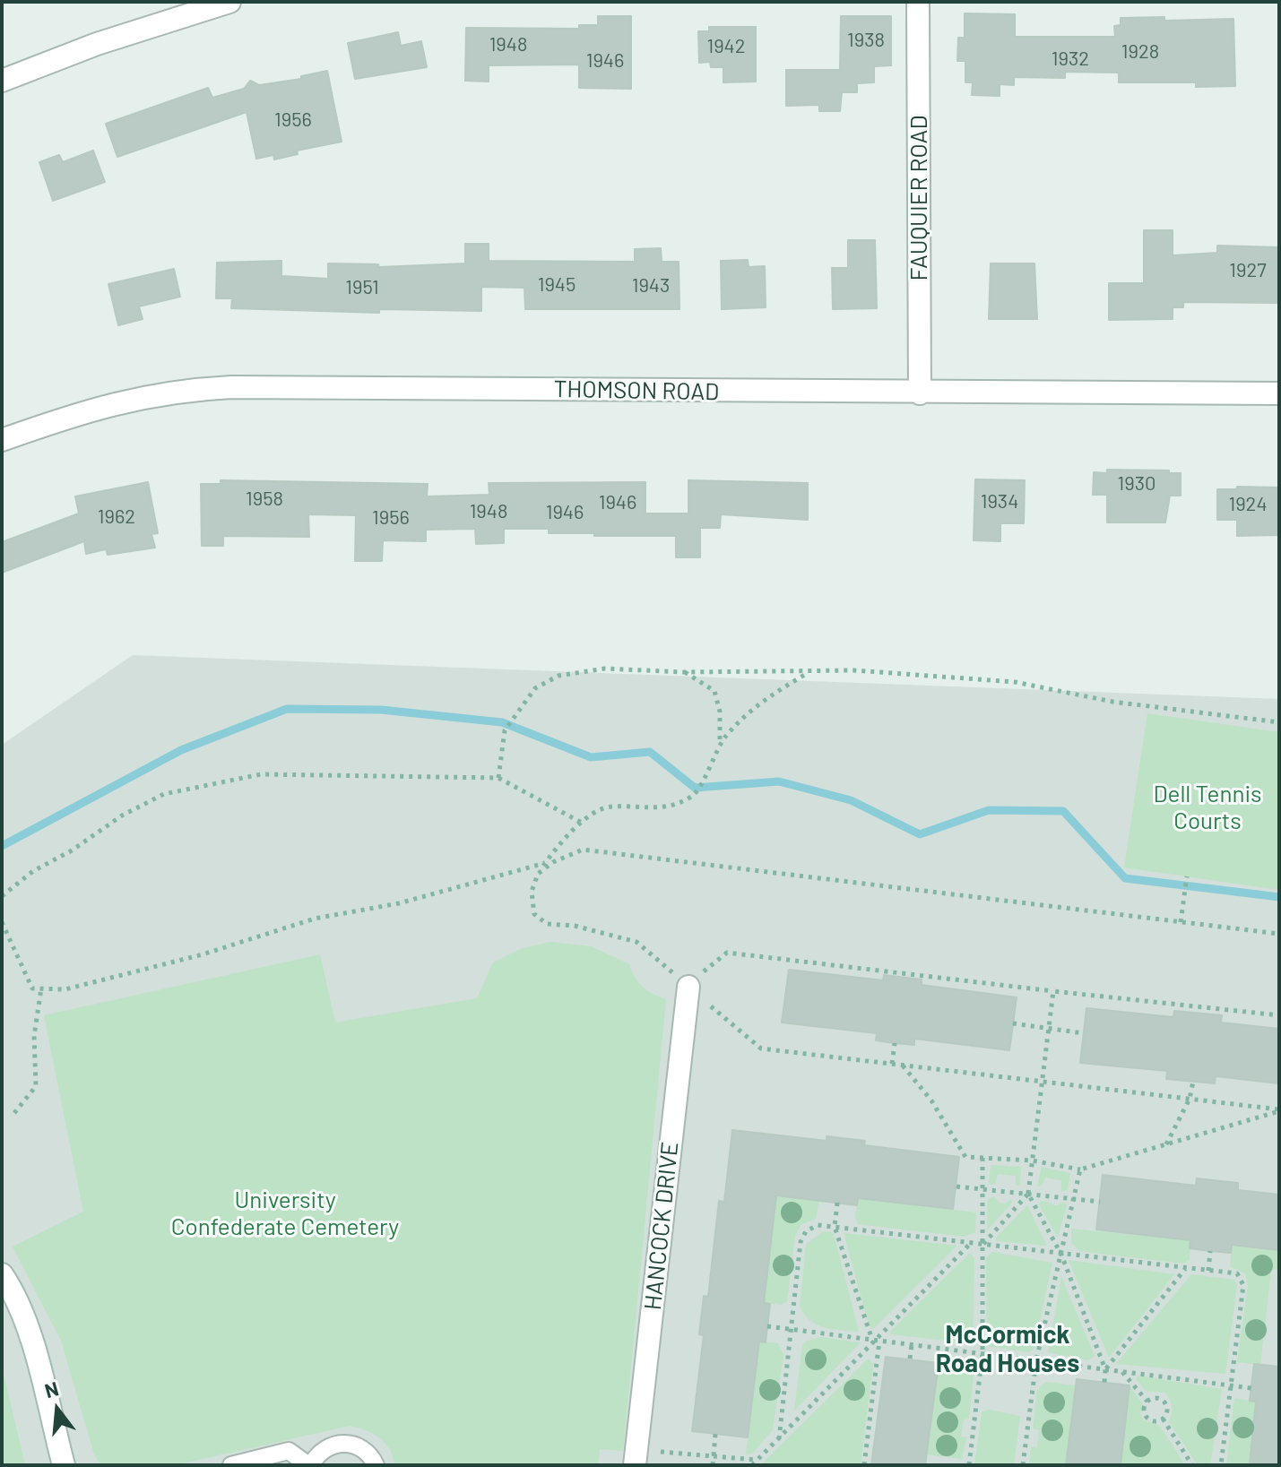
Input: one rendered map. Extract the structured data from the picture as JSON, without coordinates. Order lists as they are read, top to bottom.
{
  "streets": {
    "street": ["FAUQUIER ROAD", "THOMSON ROAD", "HANCOCK DRIVE"]
  },
  "crossings": [
    ["FAUQUIER ROAD", "THOMSON ROAD"]
  ],
  "districts": ["McCormick Road Houses"],
  "parks": ["Dell Tennis Courts", "University Confederate Cemetery"],
  "house_numbers": [
    "1938",
    "1948",
    "1942",
    "1928",
    "1932",
    "1946",
    "1956",
    "1927",
    "1945",
    "1943",
    "1951",
    "1930",
    "1958",
    "1934",
    "1946",
    "1924",
    "1948",
    "1946",
    "1962",
    "1956"
  ],
  "north": "top"
}
